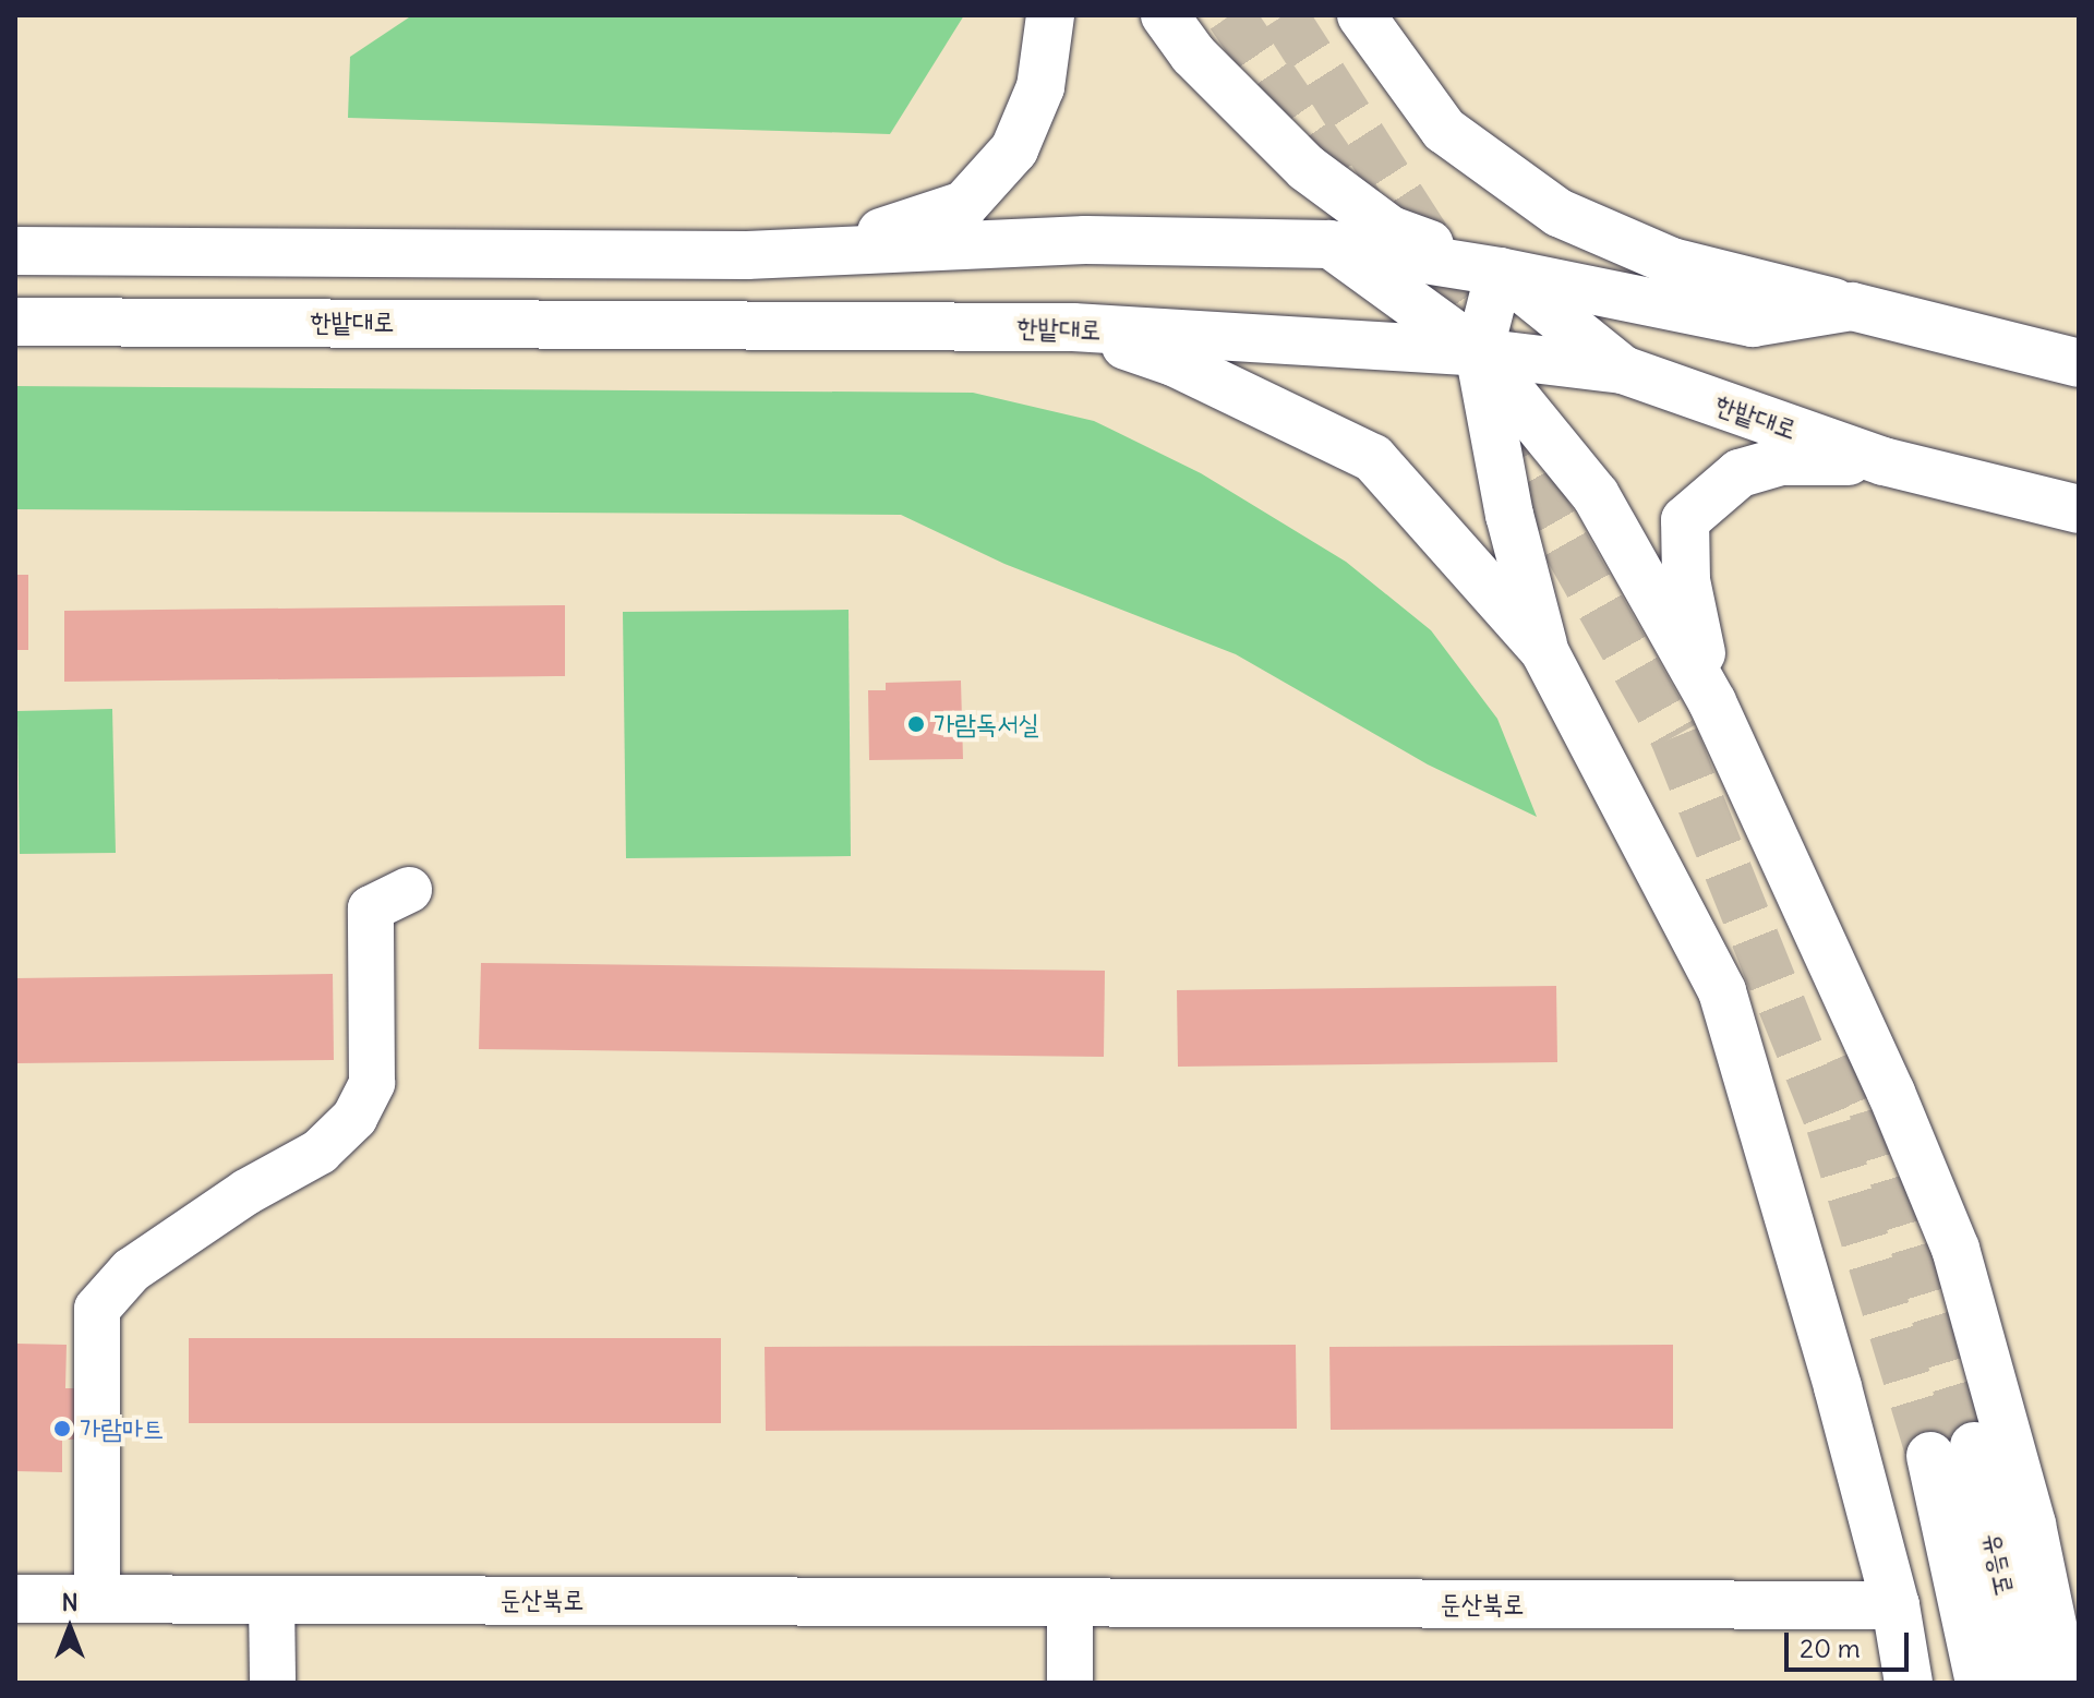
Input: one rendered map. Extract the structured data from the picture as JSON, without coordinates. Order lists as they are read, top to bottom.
{
  "streets": {
    "main road": ["한밭대로", "유등로", "둔산북로"]
  },
  "places": ["가람독서실", "가람마트"],
  "scale_bar": "20 m",
  "north": "top"
}
